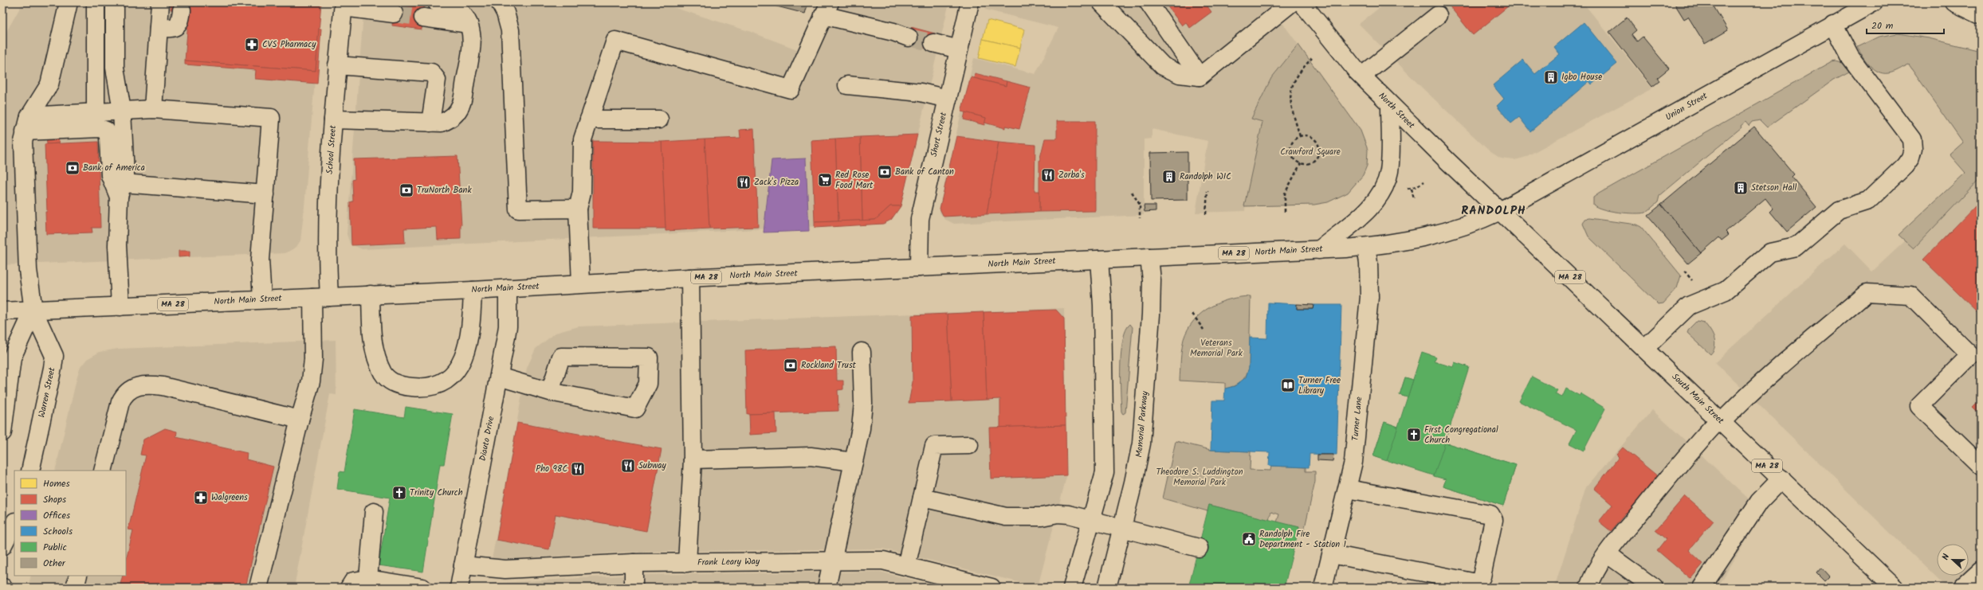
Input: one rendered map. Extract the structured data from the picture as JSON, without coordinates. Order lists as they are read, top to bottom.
{
  "streets": {
    "main road": [
      "Union Street",
      "North Street",
      "Short Street",
      "School Street",
      "North Main Street",
      "MA 28",
      "Warren Street",
      "South Main Street",
      "Turner Lane",
      "Memorial Parkway",
      "Diauto Drive",
      "Frank Leary Way"
    ]
  },
  "crossings": [
    ["Union Street", "North Street"],
    ["Union Street", "North Main Street"],
    ["Union Street", "South Main Street"],
    ["North Street", "North Main Street"],
    ["North Street", "South Main Street"],
    ["Short Street", "North Main Street"],
    ["School Street", "North Main Street"],
    ["North Main Street", "Warren Street"],
    ["North Main Street", "South Main Street"],
    ["North Main Street", "Turner Lane"],
    ["North Main Street", "Memorial Parkway"],
    ["North Main Street", "Diauto Drive"],
    ["Diauto Drive", "Frank Leary Way"]
  ],
  "districts": ["RANDOLPH"],
  "parks": ["Crawford Square", "Veterans Memorial Park", "Theodore S. Luddington Memorial Park"],
  "places": {
    "pharmacy": ["CVS Pharmacy", "Walgreens"],
    "building": ["Igbo House", "Randolph WIC", "Stetson Hall"],
    "bank": [
      "Bank of America",
      "Bank of Canton",
      "TruNorth Bank",
      "Rockland Trust"
    ],
    "restaurant": [
      "Zorba's",
      "Zack's Pizza",
      "Subway",
      "Pho 98C"
    ],
    "supermarket": ["Red Rose Food Mart"],
    "library": ["Turner Free Library"],
    "church": ["First Congregational Church", "Trinity Church"],
    "public building": ["Randolph Fire Department - Station 1"]
  },
  "legend": [
    "Homes",
    "Shops",
    "Offices",
    "Schools",
    "Public",
    "Other"
  ],
  "scale_bar": "20 m",
  "north": "left"
}
